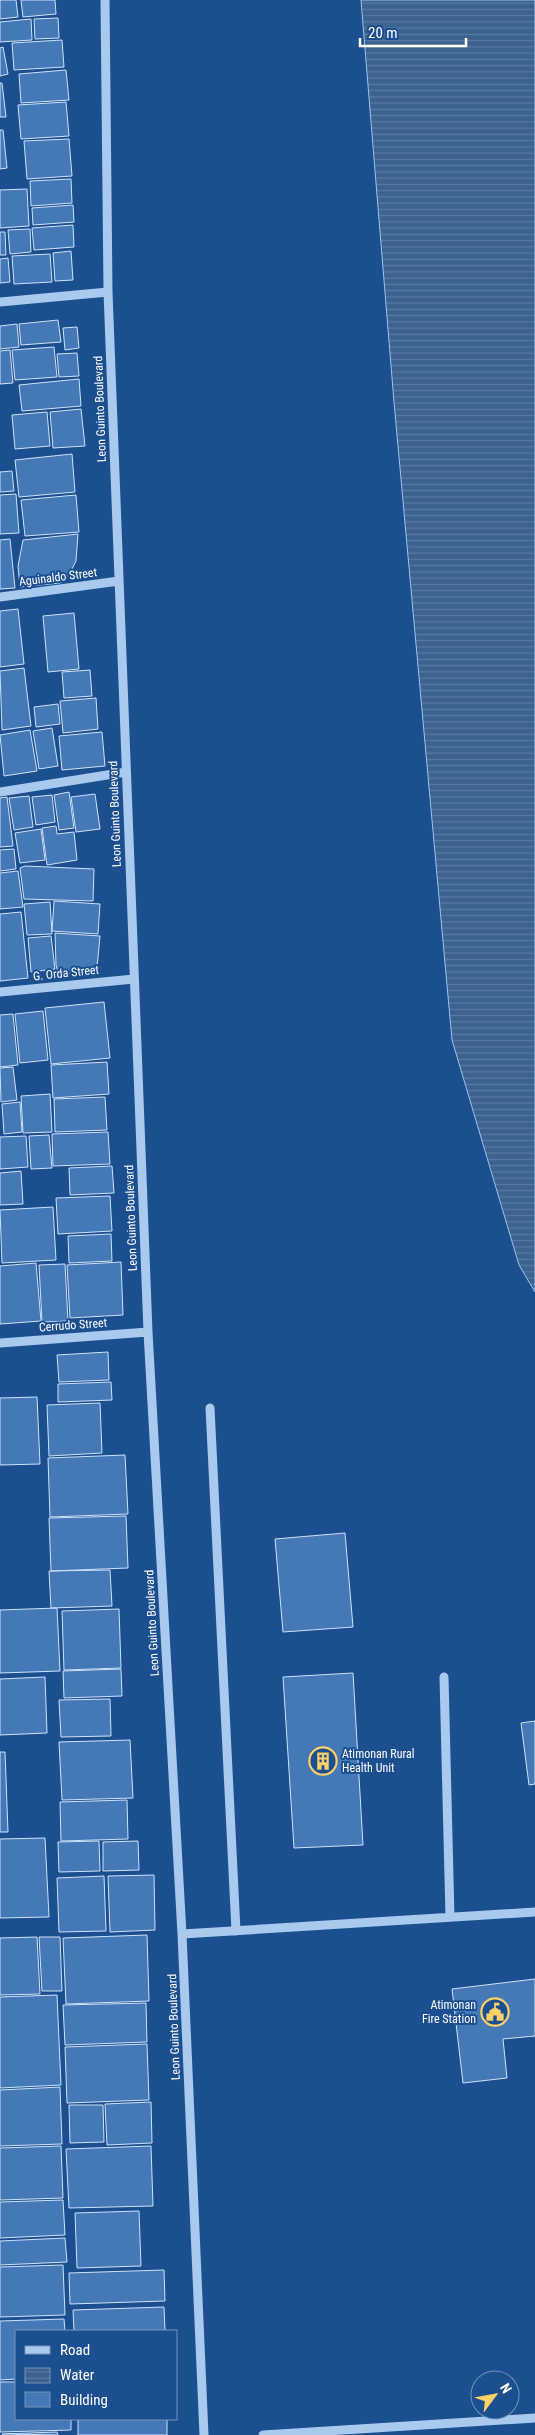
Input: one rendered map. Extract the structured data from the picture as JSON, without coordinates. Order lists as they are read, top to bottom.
{
  "streets": {
    "street": [
      "Leon Guinto Boulevard",
      "Aguinaldo Street",
      "G. Orda Street",
      "Cerrudo Street"
    ]
  },
  "crossings": [
    ["Leon Guinto Boulevard", "Aguinaldo Street"],
    ["Leon Guinto Boulevard", "G. Orda Street"],
    ["Leon Guinto Boulevard", "Cerrudo Street"]
  ],
  "places": {
    "building": ["Atimonan Rural Health Unit"],
    "public building": ["Atimonan Fire Station"]
  },
  "legend": ["Road", "Water", "Building"],
  "scale_bar": "20 m",
  "north": "top right"
}
